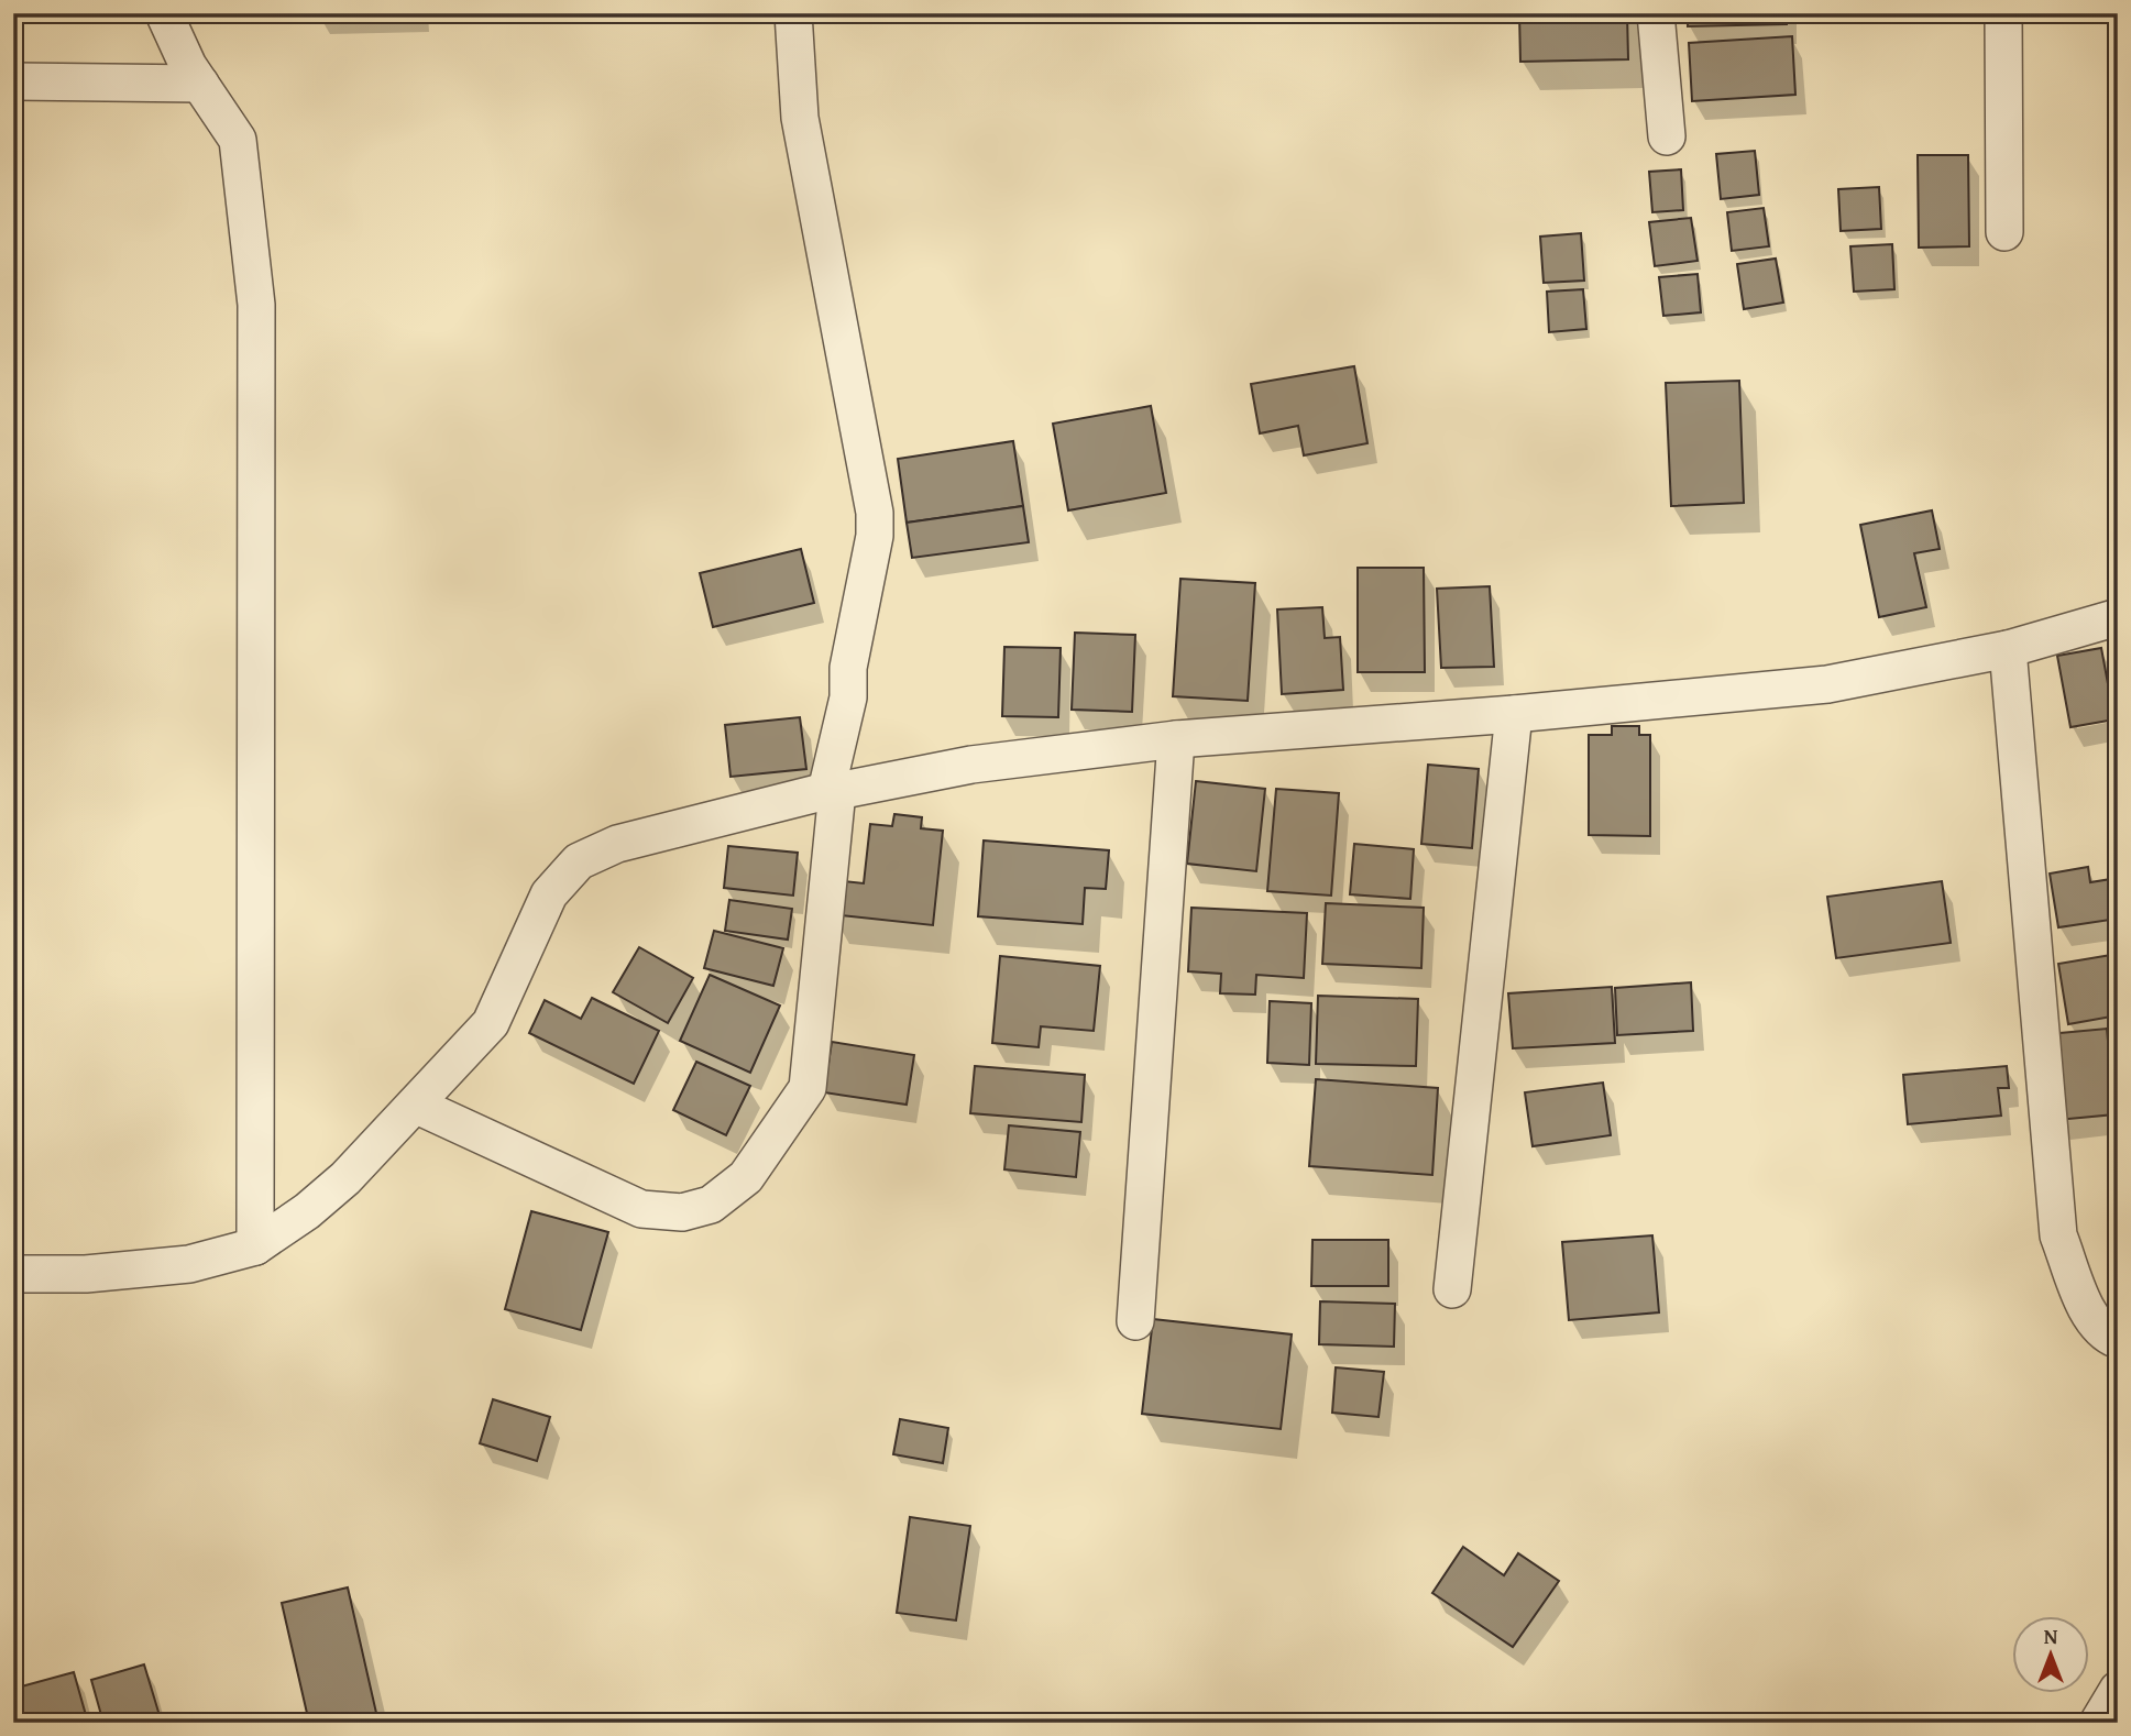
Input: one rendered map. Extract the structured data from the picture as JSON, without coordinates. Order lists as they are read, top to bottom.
{
  "north": "top"
}
